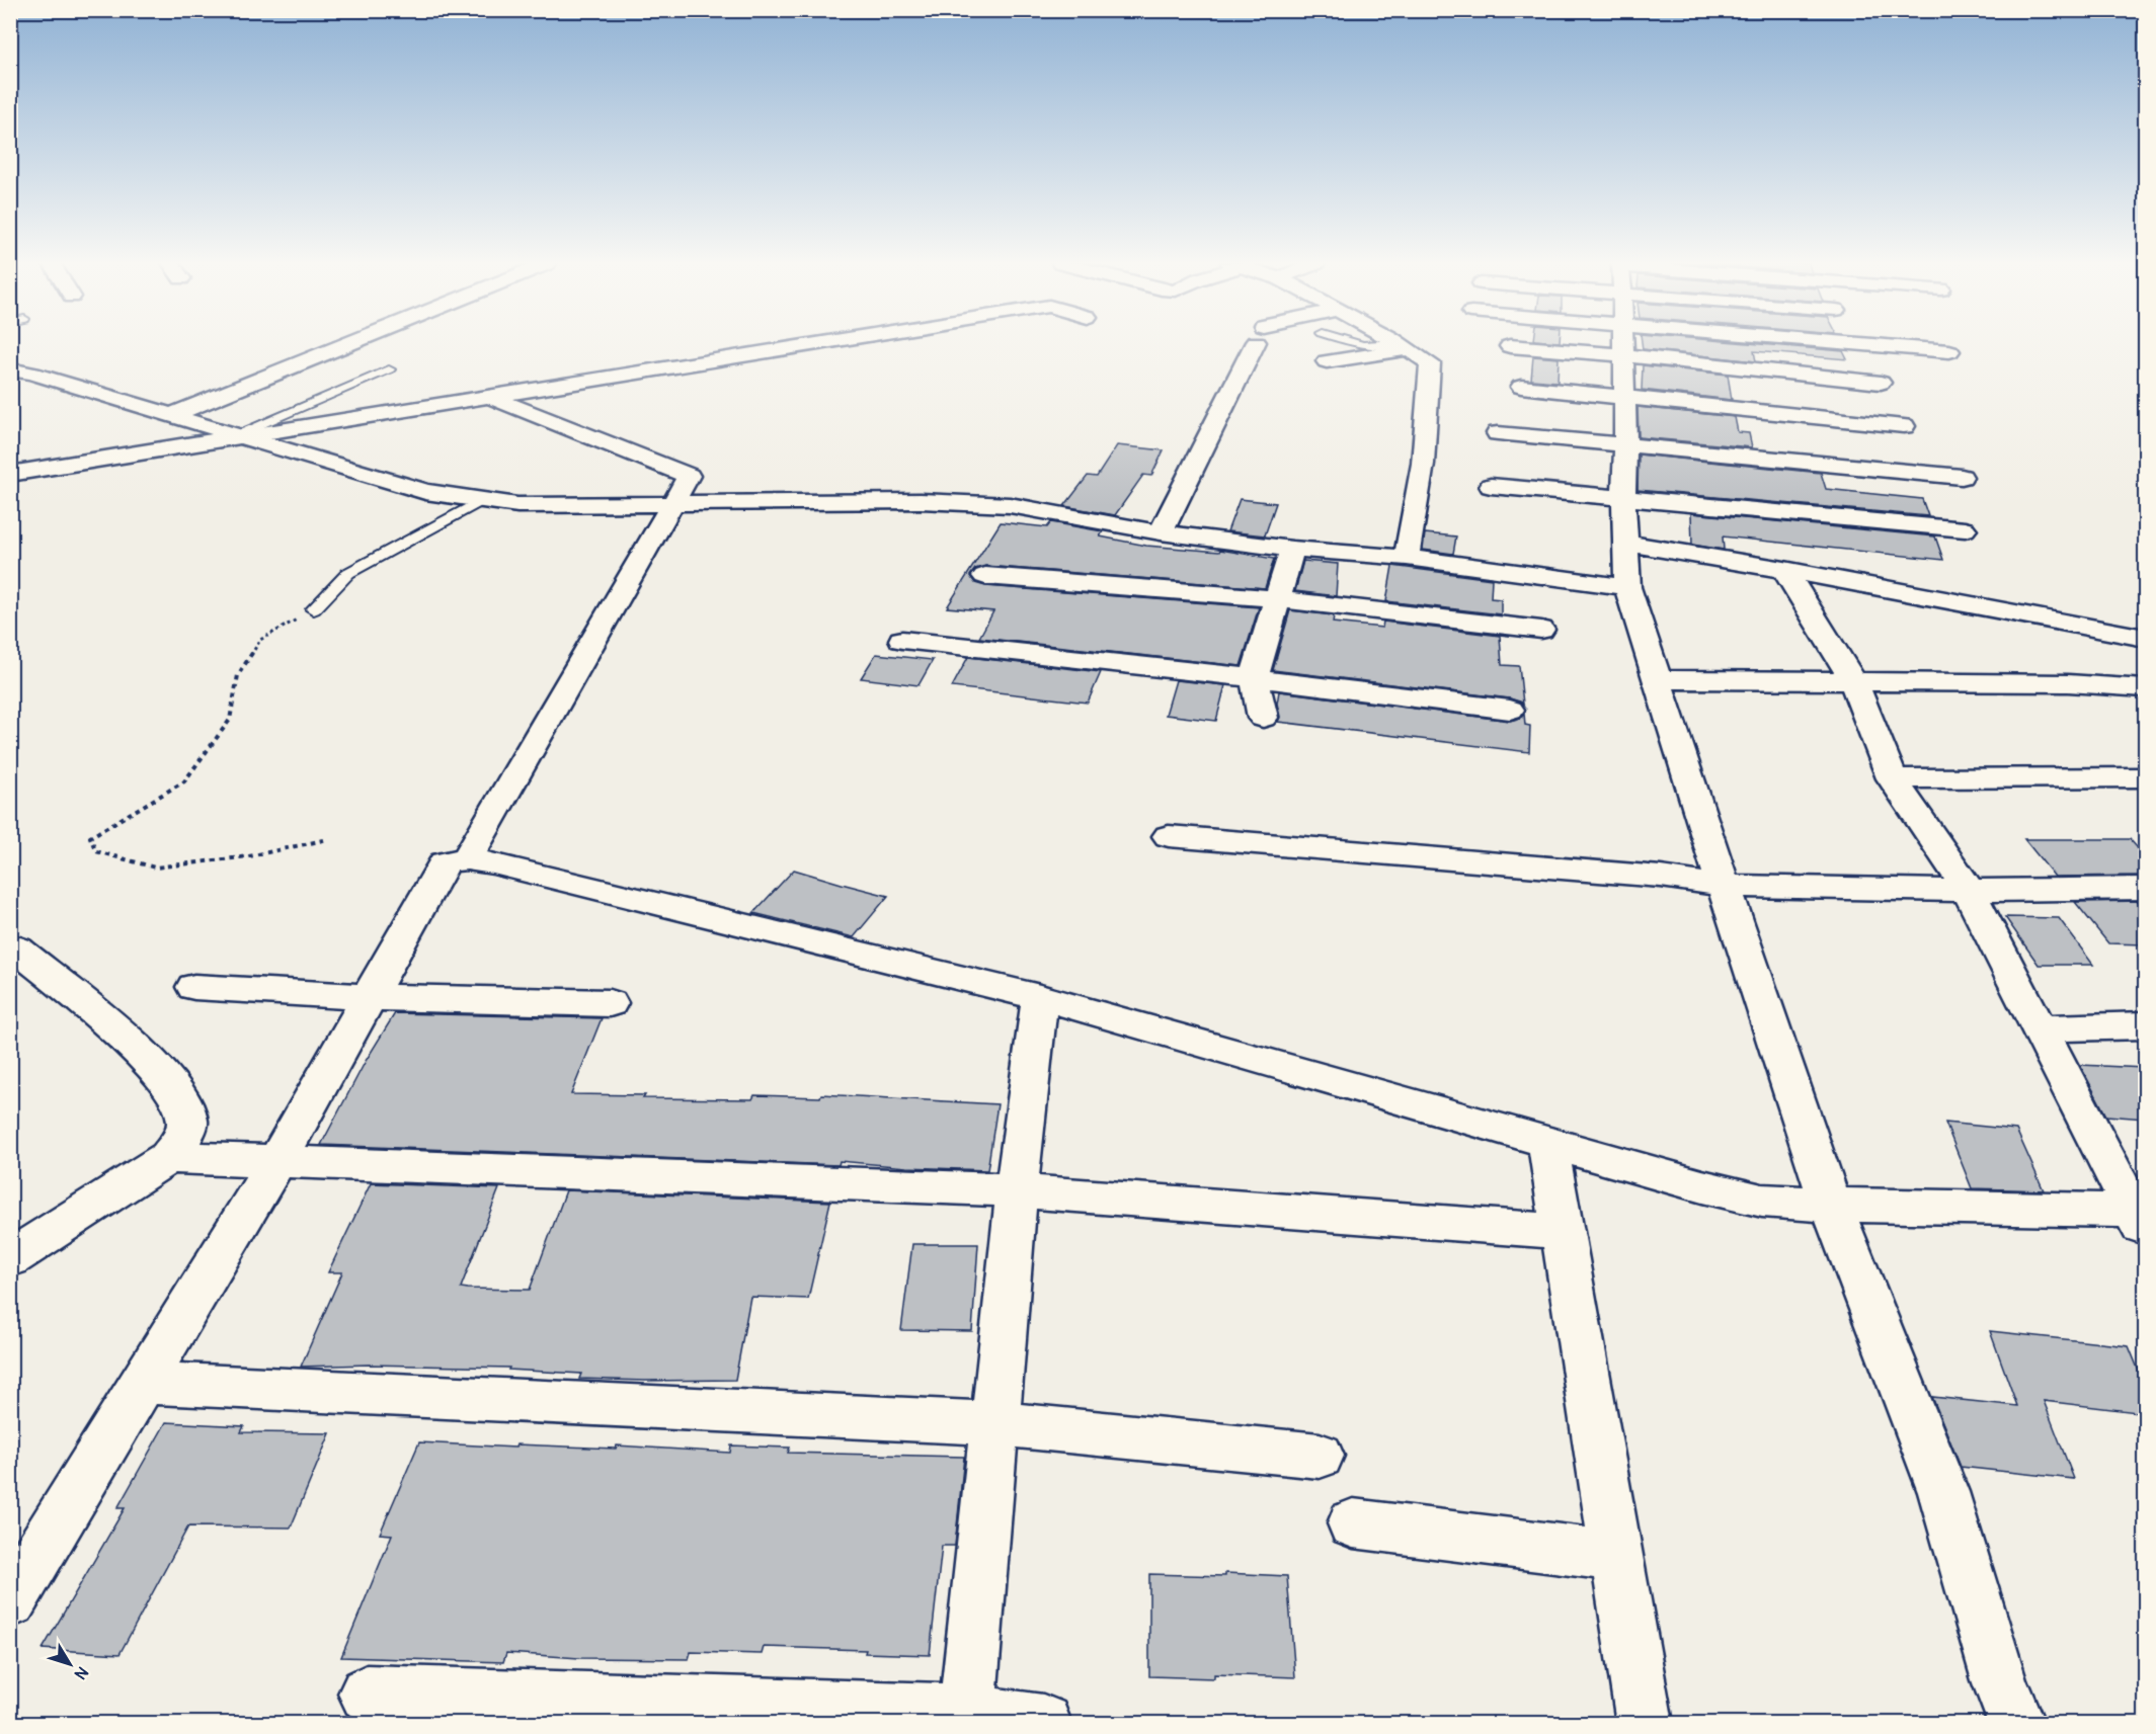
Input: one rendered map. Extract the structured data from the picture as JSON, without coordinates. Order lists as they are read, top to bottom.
{
  "north": "bottom right"
}
